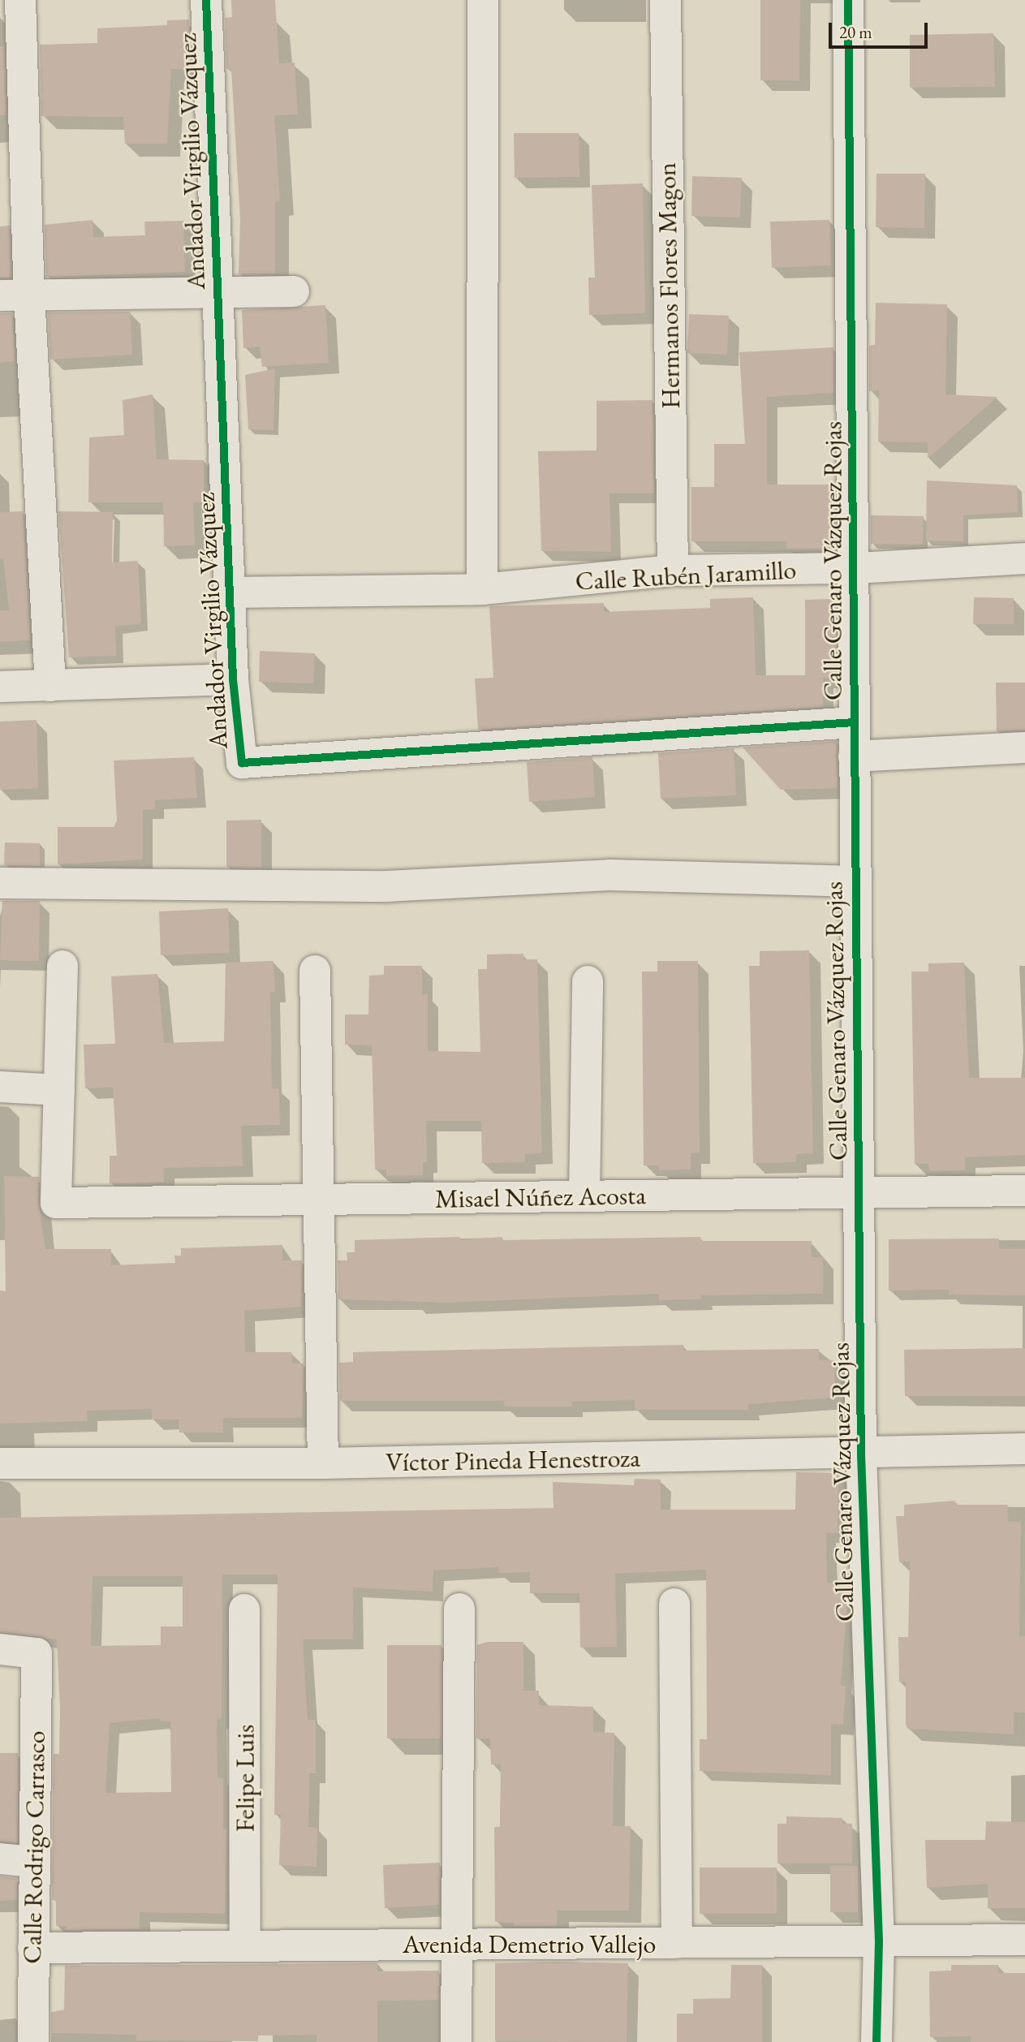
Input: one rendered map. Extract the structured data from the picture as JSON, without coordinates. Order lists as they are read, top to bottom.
{
  "streets": {
    "street": [
      "Andador Virgilio Vázquez",
      "Hermanos Flores Magon",
      "Calle Genaro Vázquez Rojas",
      "Calle Rubén Jaramillo",
      "Misael Núñez Acosta",
      "Víctor Pineda Henestroza",
      "Felipe Luis",
      "Calle Rodrigo Carrasco",
      "Avenida Demetrio Vallejo"
    ]
  },
  "crossings": [
    ["Andador Virgilio Vázquez", "Calle Genaro Vázquez Rojas"],
    ["Andador Virgilio Vázquez", "Calle Rubén Jaramillo"],
    ["Hermanos Flores Magon", "Calle Rubén Jaramillo"],
    ["Calle Genaro Vázquez Rojas", "Calle Rubén Jaramillo"],
    ["Calle Genaro Vázquez Rojas", "Misael Núñez Acosta"],
    ["Calle Genaro Vázquez Rojas", "Víctor Pineda Henestroza"],
    ["Calle Genaro Vázquez Rojas", "Avenida Demetrio Vallejo"],
    ["Felipe Luis", "Avenida Demetrio Vallejo"],
    ["Calle Rodrigo Carrasco", "Avenida Demetrio Vallejo"]
  ],
  "scale_bar": "20 m"
}
